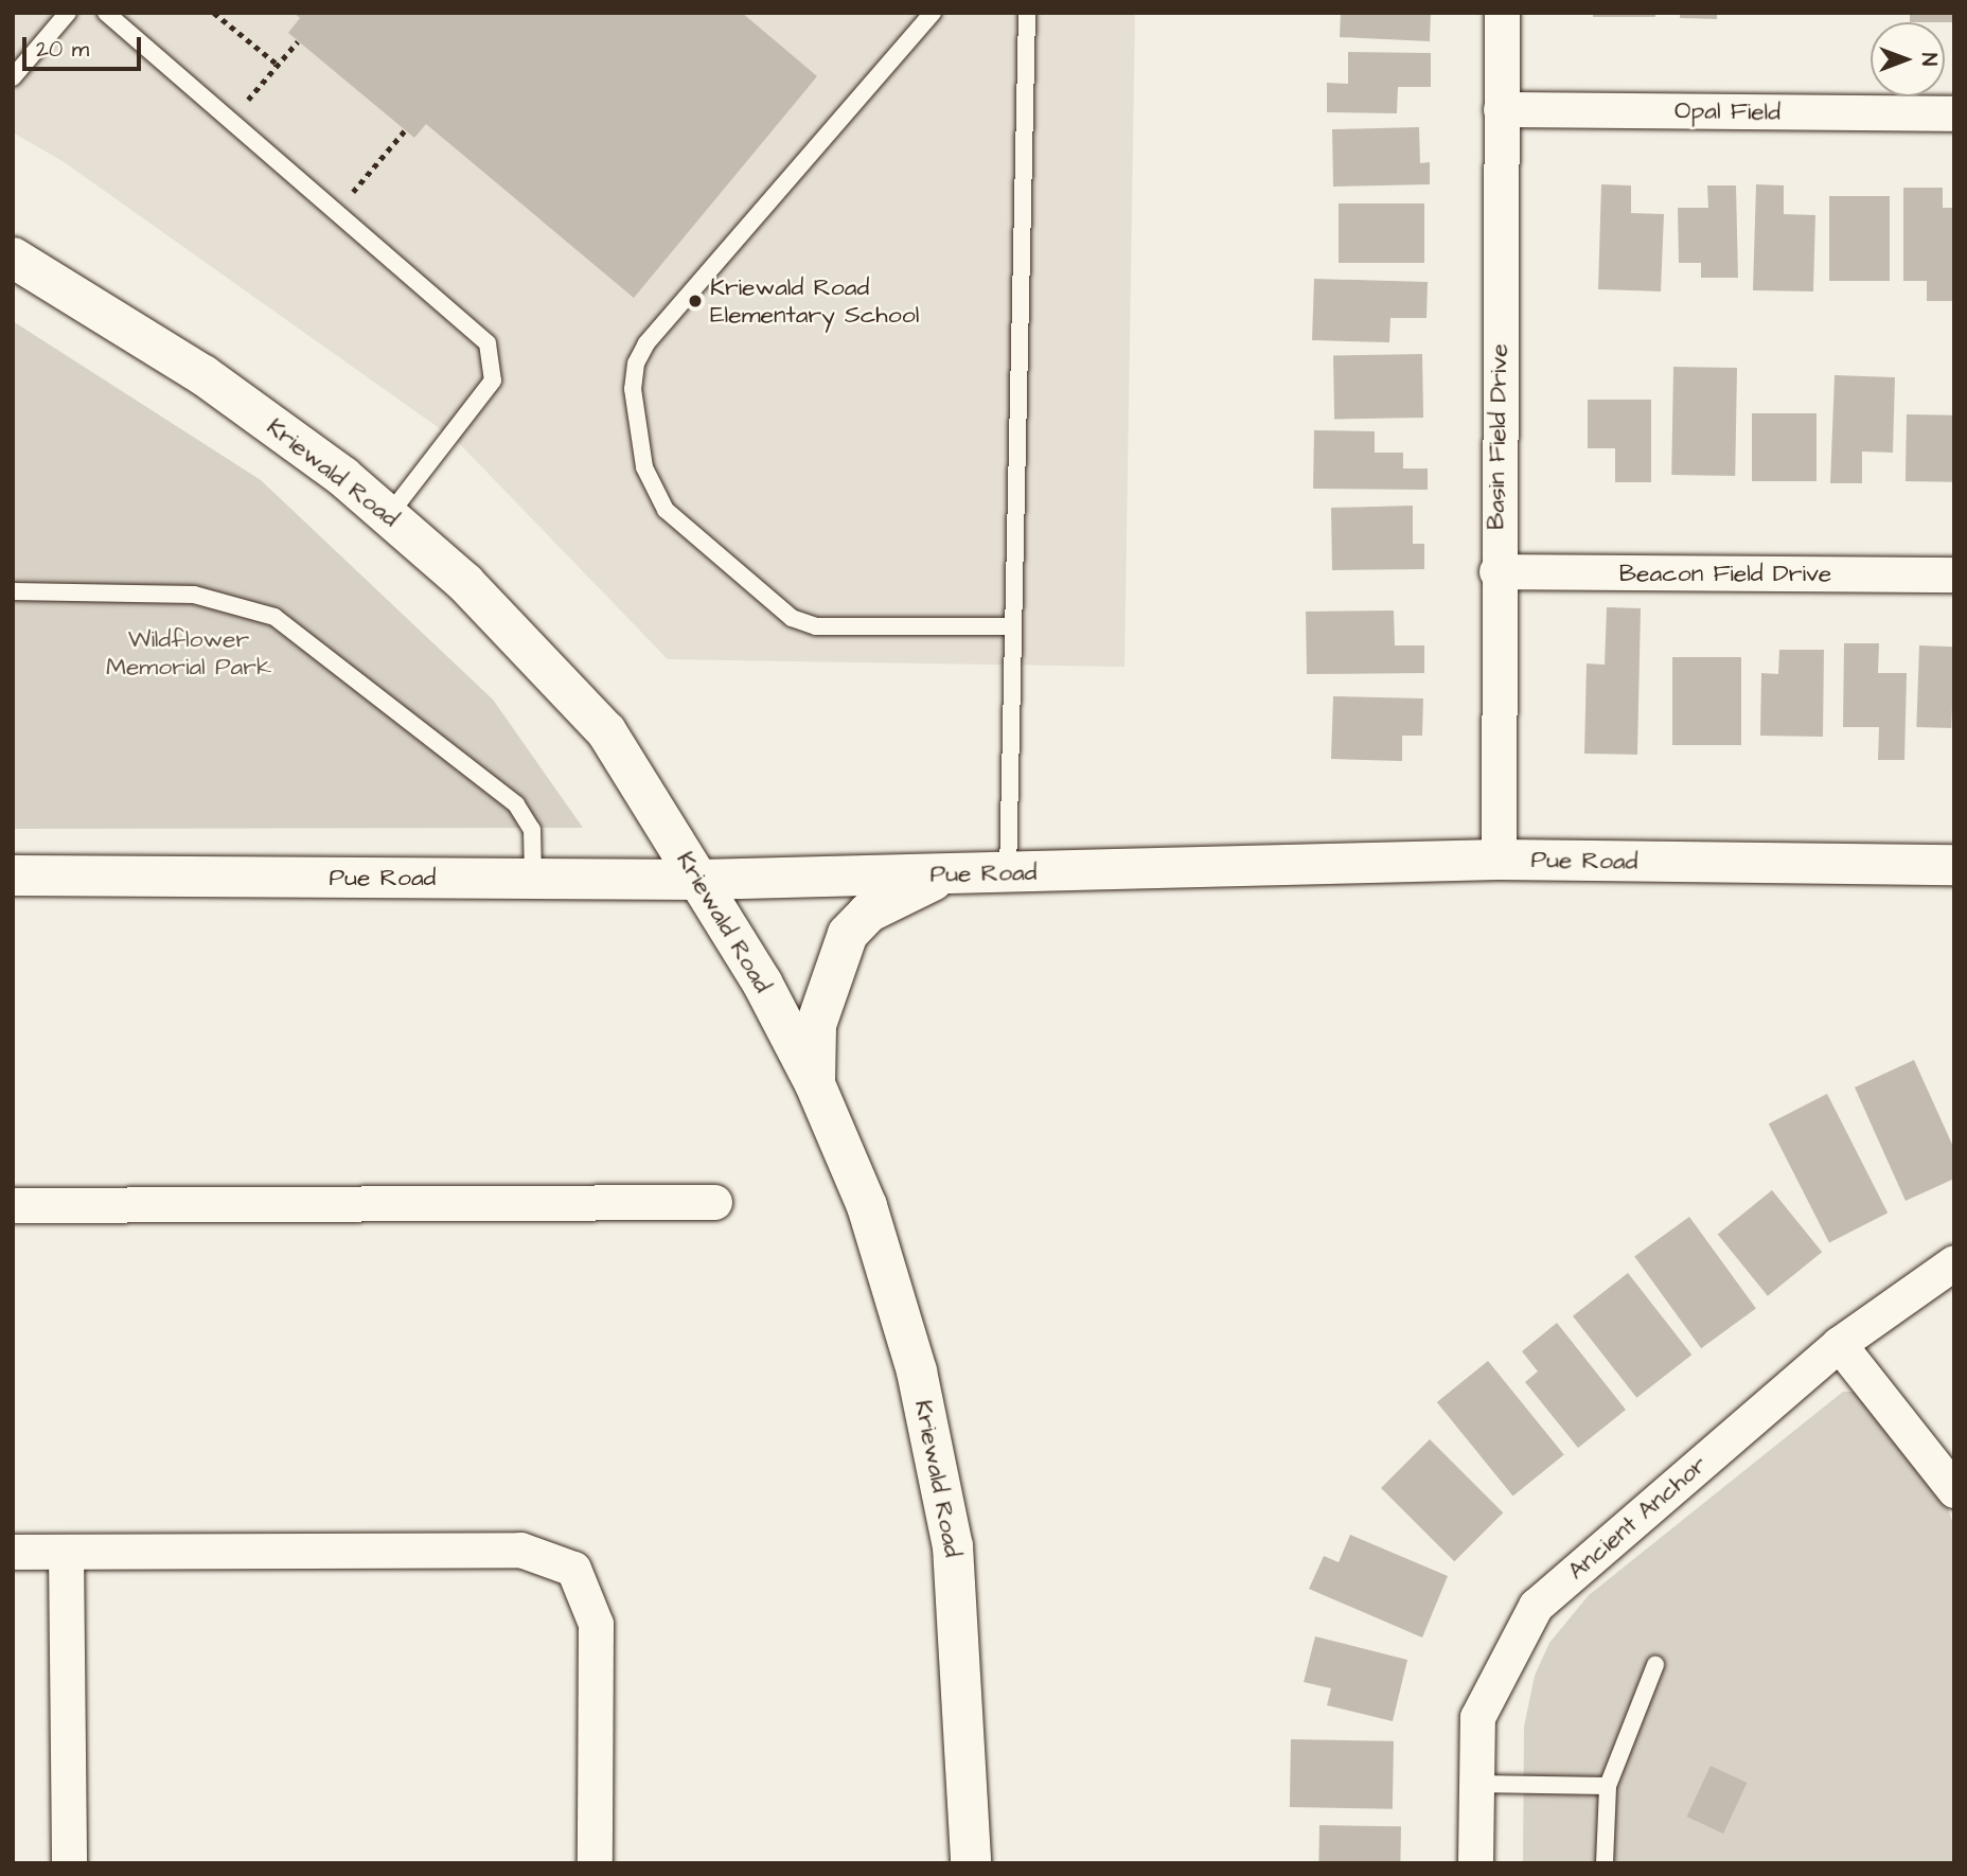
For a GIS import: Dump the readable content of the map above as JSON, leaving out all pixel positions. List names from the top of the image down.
{
  "streets": {
    "street": [
      "Opal Field",
      "Basin Field Drive",
      "Kriewald Road",
      "Beacon Field Drive",
      "Pue Road",
      "Ancient Anchor"
    ]
  },
  "crossings": [
    ["Opal Field", "Basin Field Drive"],
    ["Basin Field Drive", "Beacon Field Drive"],
    ["Basin Field Drive", "Pue Road"],
    ["Kriewald Road", "Pue Road"]
  ],
  "parks": ["Wildflower Memorial Park"],
  "places": ["Kriewald Road Elementary School"],
  "scale_bar": "20 m",
  "north": "right"
}
